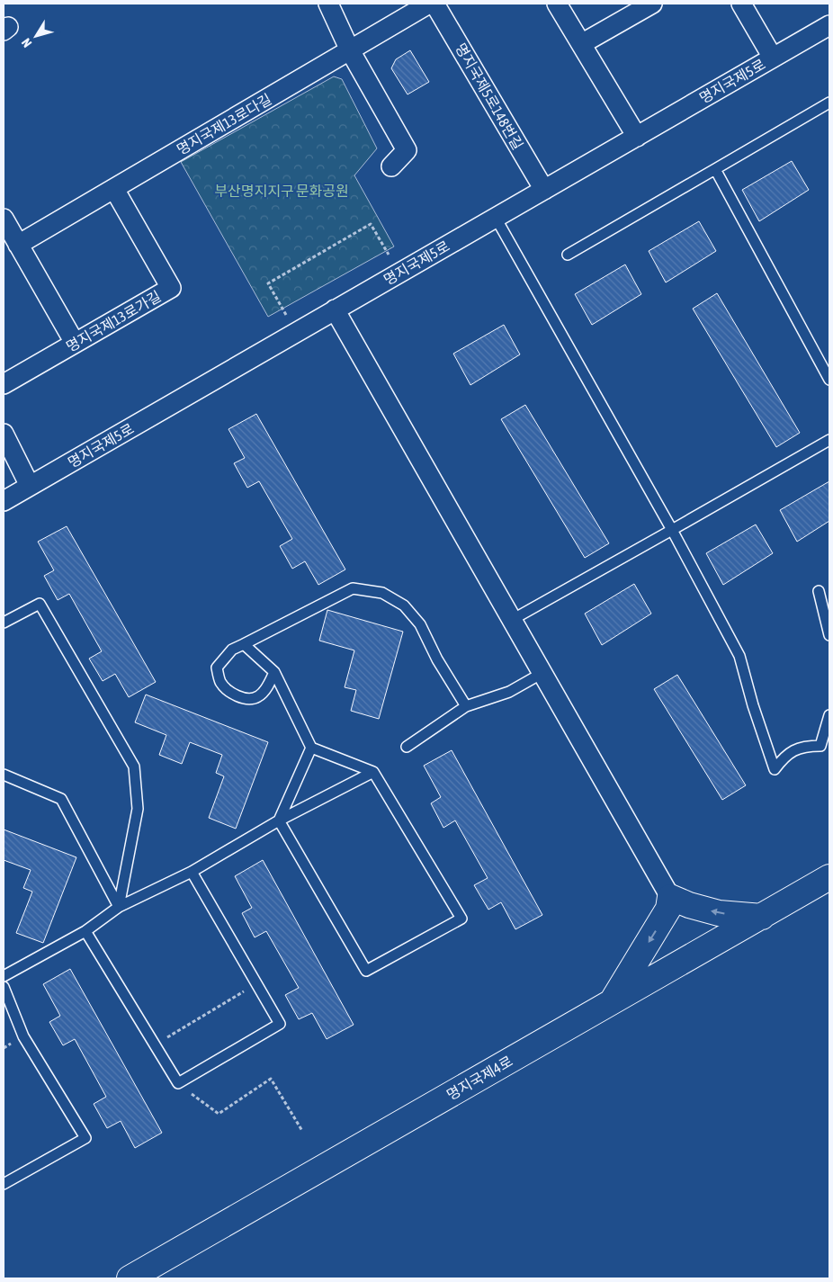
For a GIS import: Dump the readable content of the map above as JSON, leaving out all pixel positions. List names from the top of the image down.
{
  "streets": {
    "main road": ["명지국제4로"],
    "street": [
      "명지국제5로",
      "명지국제5로148번길",
      "명지국제13로다길",
      "명지국제13로가길"
    ]
  },
  "crossings": [
    ["명지국제5로", "명지국제5로148번길"],
    ["명지국제13로다길", "명지국제13로가길"]
  ],
  "parks": ["부산명지지구 문화공원"],
  "north": "bottom left"
}
